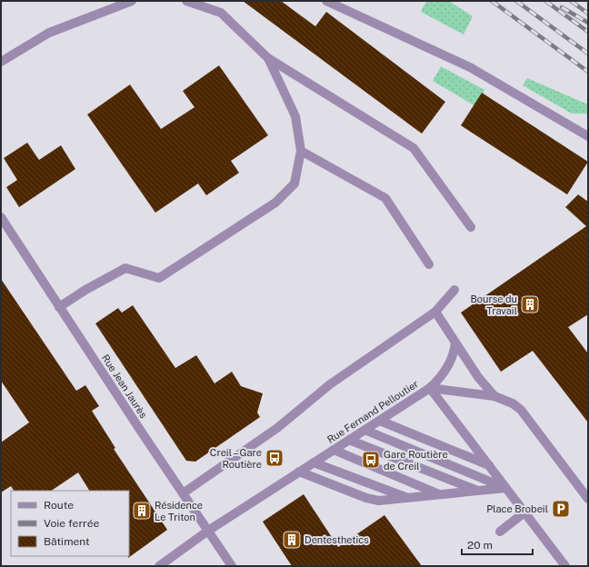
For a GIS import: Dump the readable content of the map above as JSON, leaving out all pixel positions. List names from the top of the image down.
{
  "streets": {
    "street": ["Rue Jean Jaurès", "Rue Fernand Pelloutier"]
  },
  "crossings": [
    ["Rue Jean Jaurès", "Rue Fernand Pelloutier"]
  ],
  "places": {
    "building": ["Bourse du Travail", "Résidence Le Triton", "Dentesthetics"],
    "bus stop": ["Creil – Gare Routière", "Gare Routière de Creil"],
    "parking": ["Place Brobeil"]
  },
  "legend": ["Route", "Voie ferrée", "Bâtiment"],
  "scale_bar": "20 m"
}
